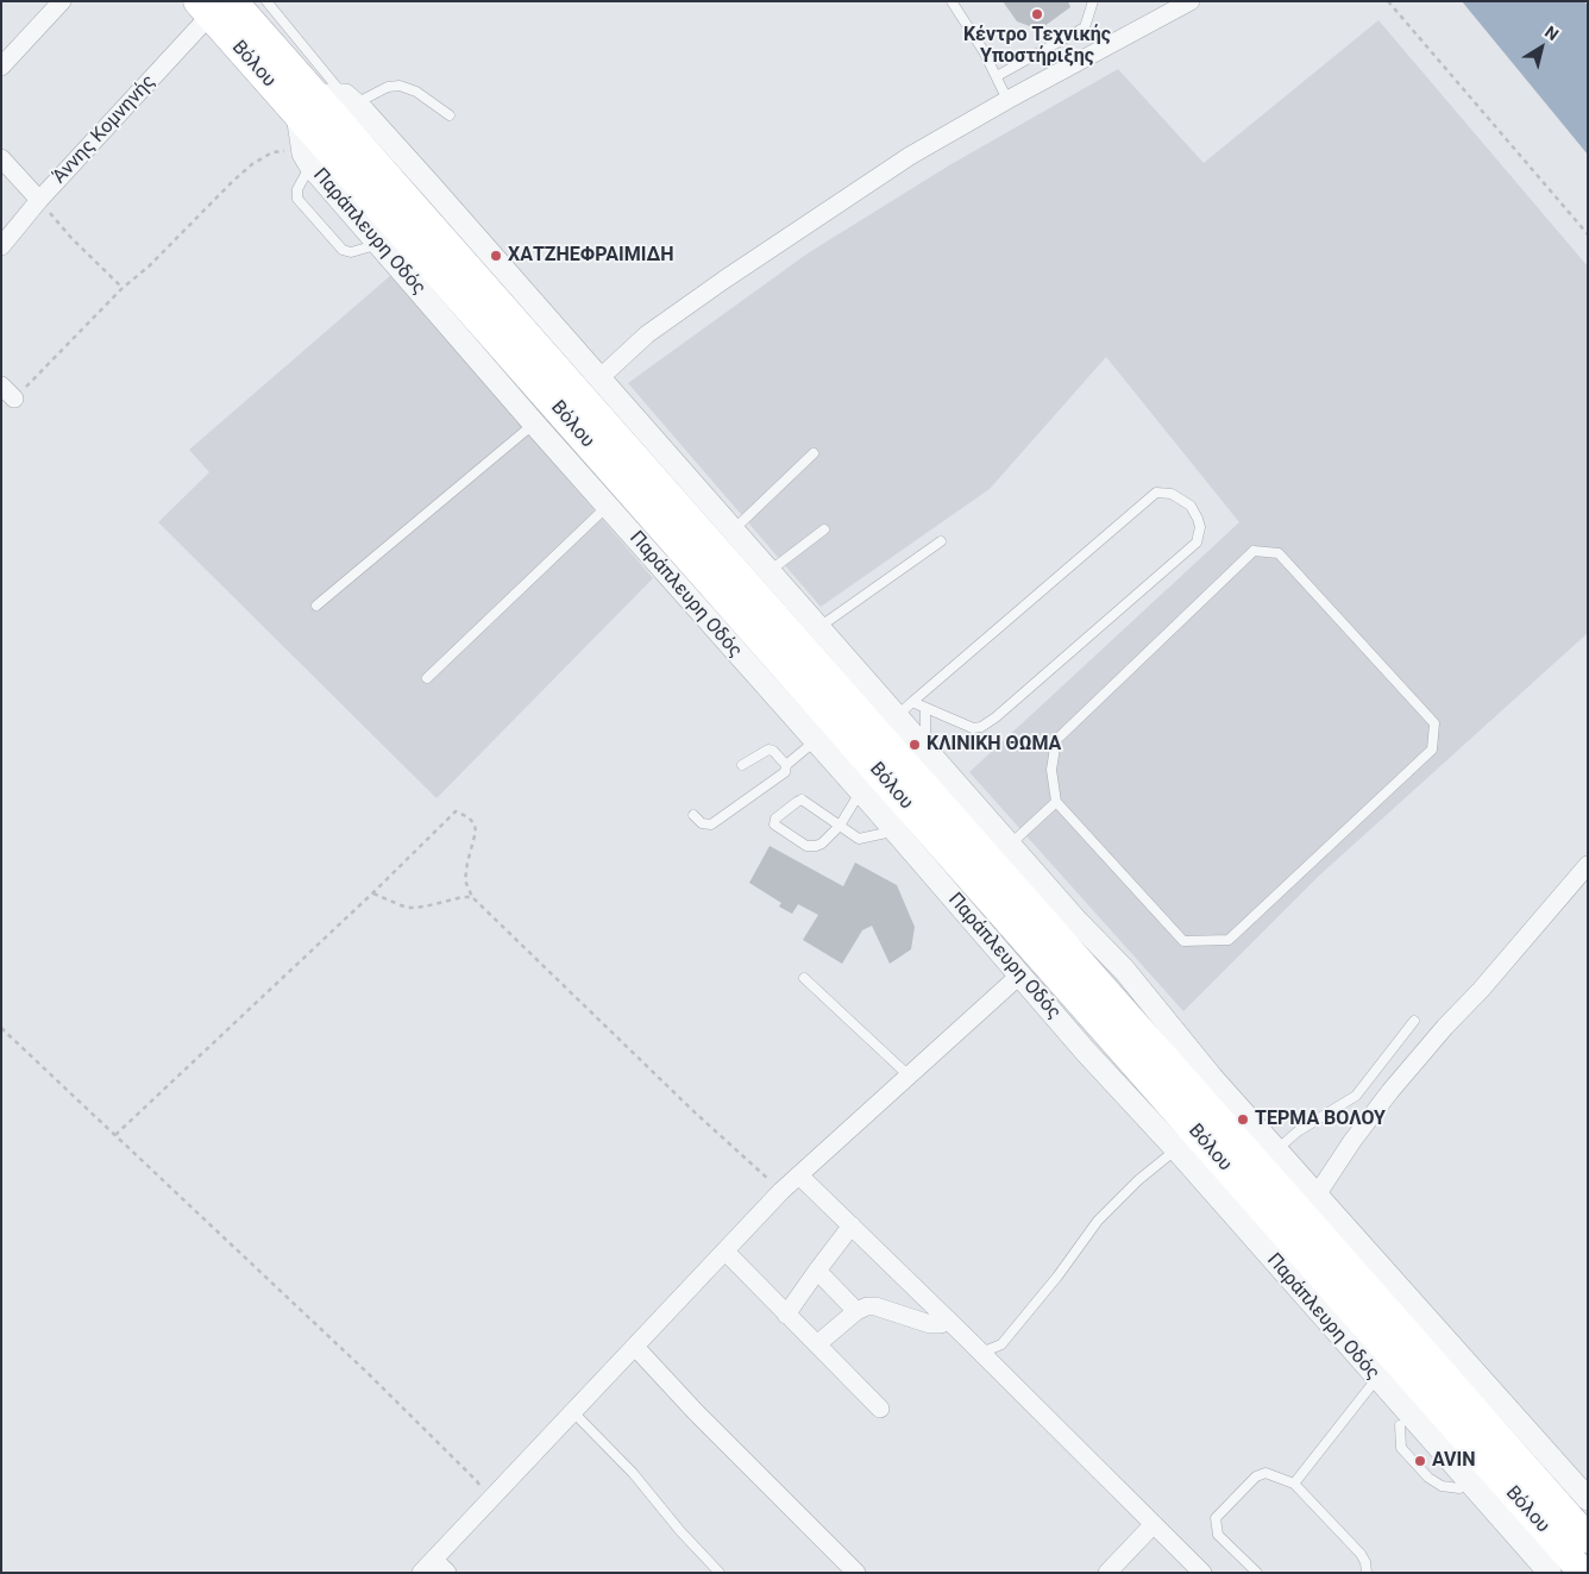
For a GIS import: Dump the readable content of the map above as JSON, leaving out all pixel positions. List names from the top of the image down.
{
  "streets": {
    "main road": ["Βόλου"],
    "street": ["Άννης Κομνηνής", "Παράπλευρη Οδός"]
  },
  "crossings": [
    ["Βόλου", "Άννης Κομνηνής"],
    ["Βόλου", "Παράπλευρη Οδός"]
  ],
  "places": [
    "Κέντρο Τεχνικής Υποστήριξης",
    "ΧΑΤΖΗΕΦΡΑΙΜΙΔΗ",
    "ΚΛΙΝΙΚΗ ΘΩΜΑ",
    "ΤΕΡΜΑ ΒΟΛΟΥ",
    "AVIN"
  ],
  "north": "top right"
}
